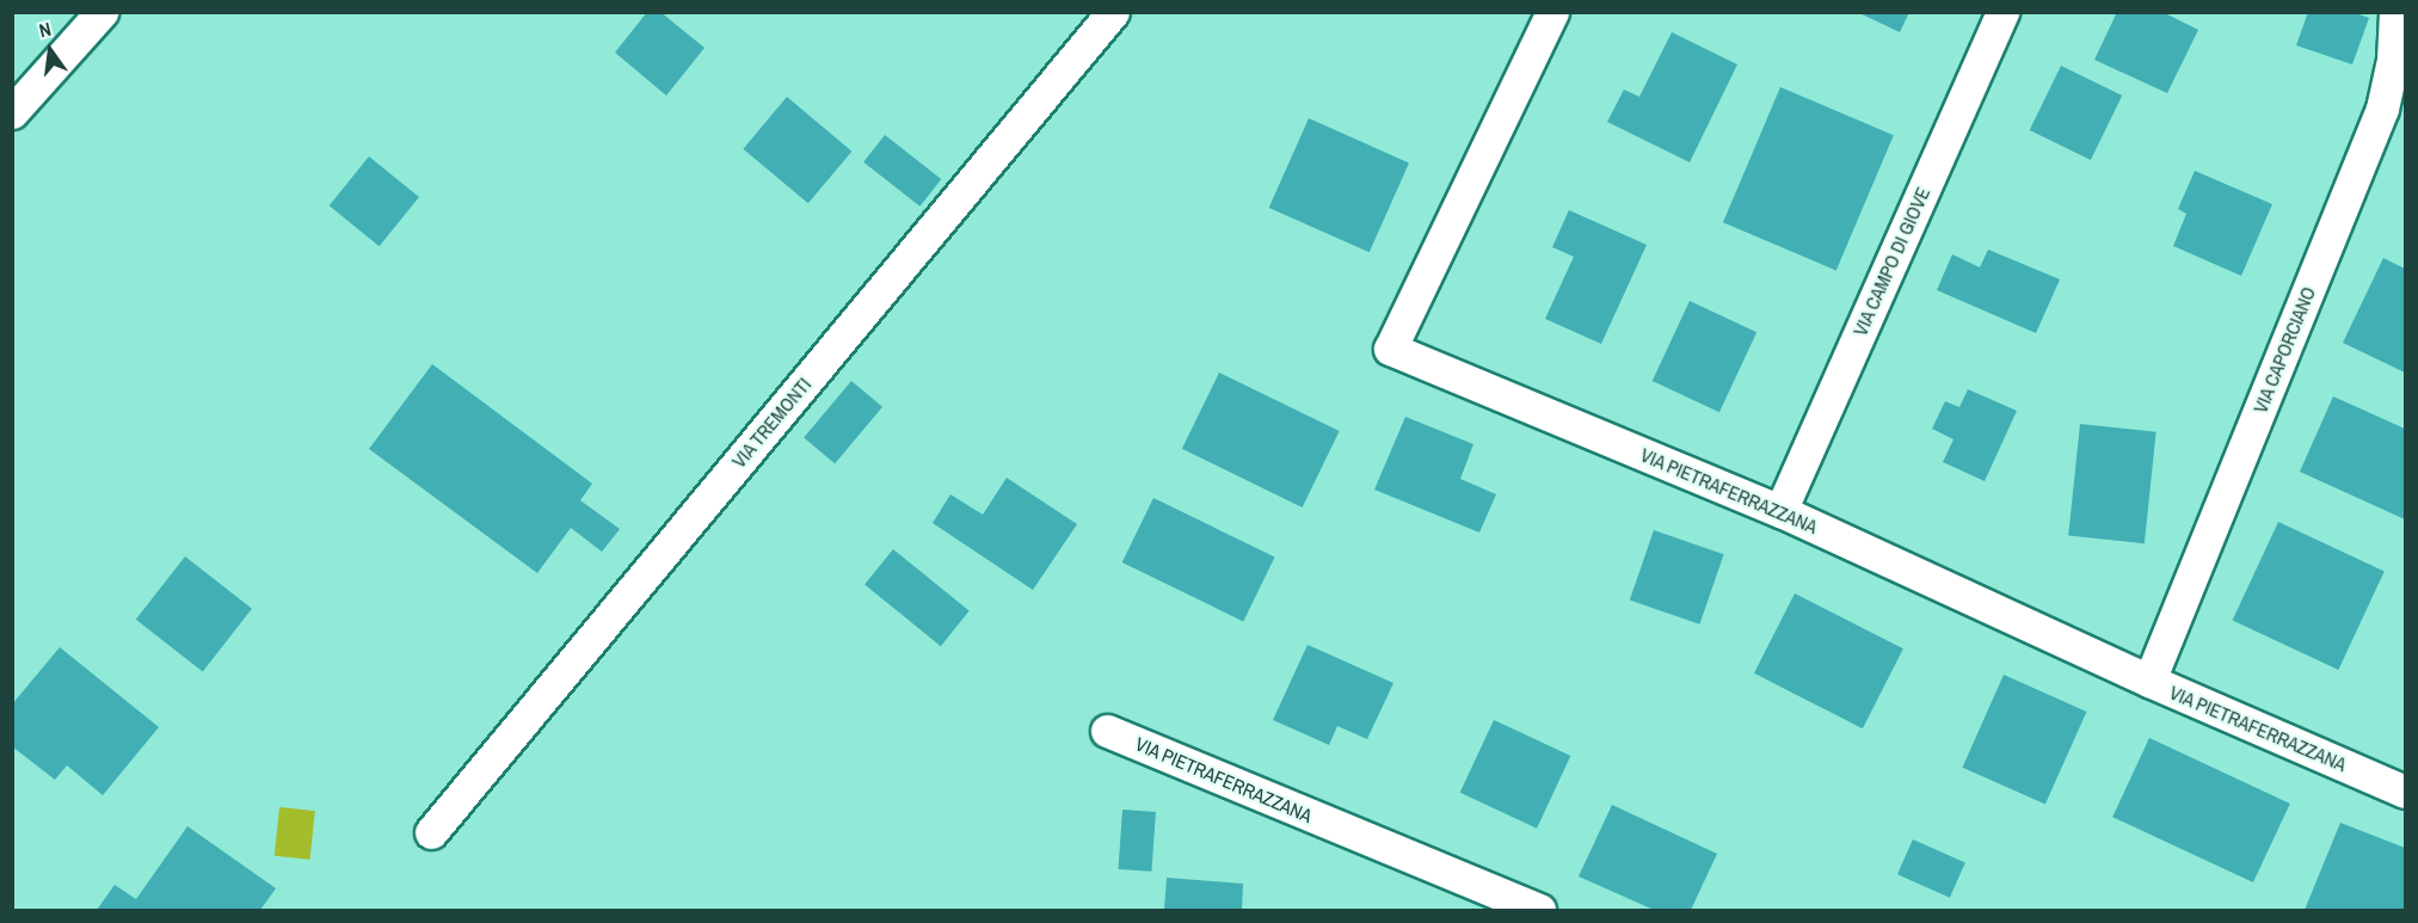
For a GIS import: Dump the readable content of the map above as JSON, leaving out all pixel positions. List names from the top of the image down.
{
  "streets": {
    "street": [
      "VIA CAMPO DI GIOVE",
      "VIA CAPORCIANO",
      "VIA TREMONTI",
      "VIA PIETRAFERRAZZANA"
    ]
  },
  "crossings": [
    ["VIA CAMPO DI GIOVE", "VIA PIETRAFERRAZZANA"],
    ["VIA CAPORCIANO", "VIA PIETRAFERRAZZANA"]
  ],
  "north": "top"
}
